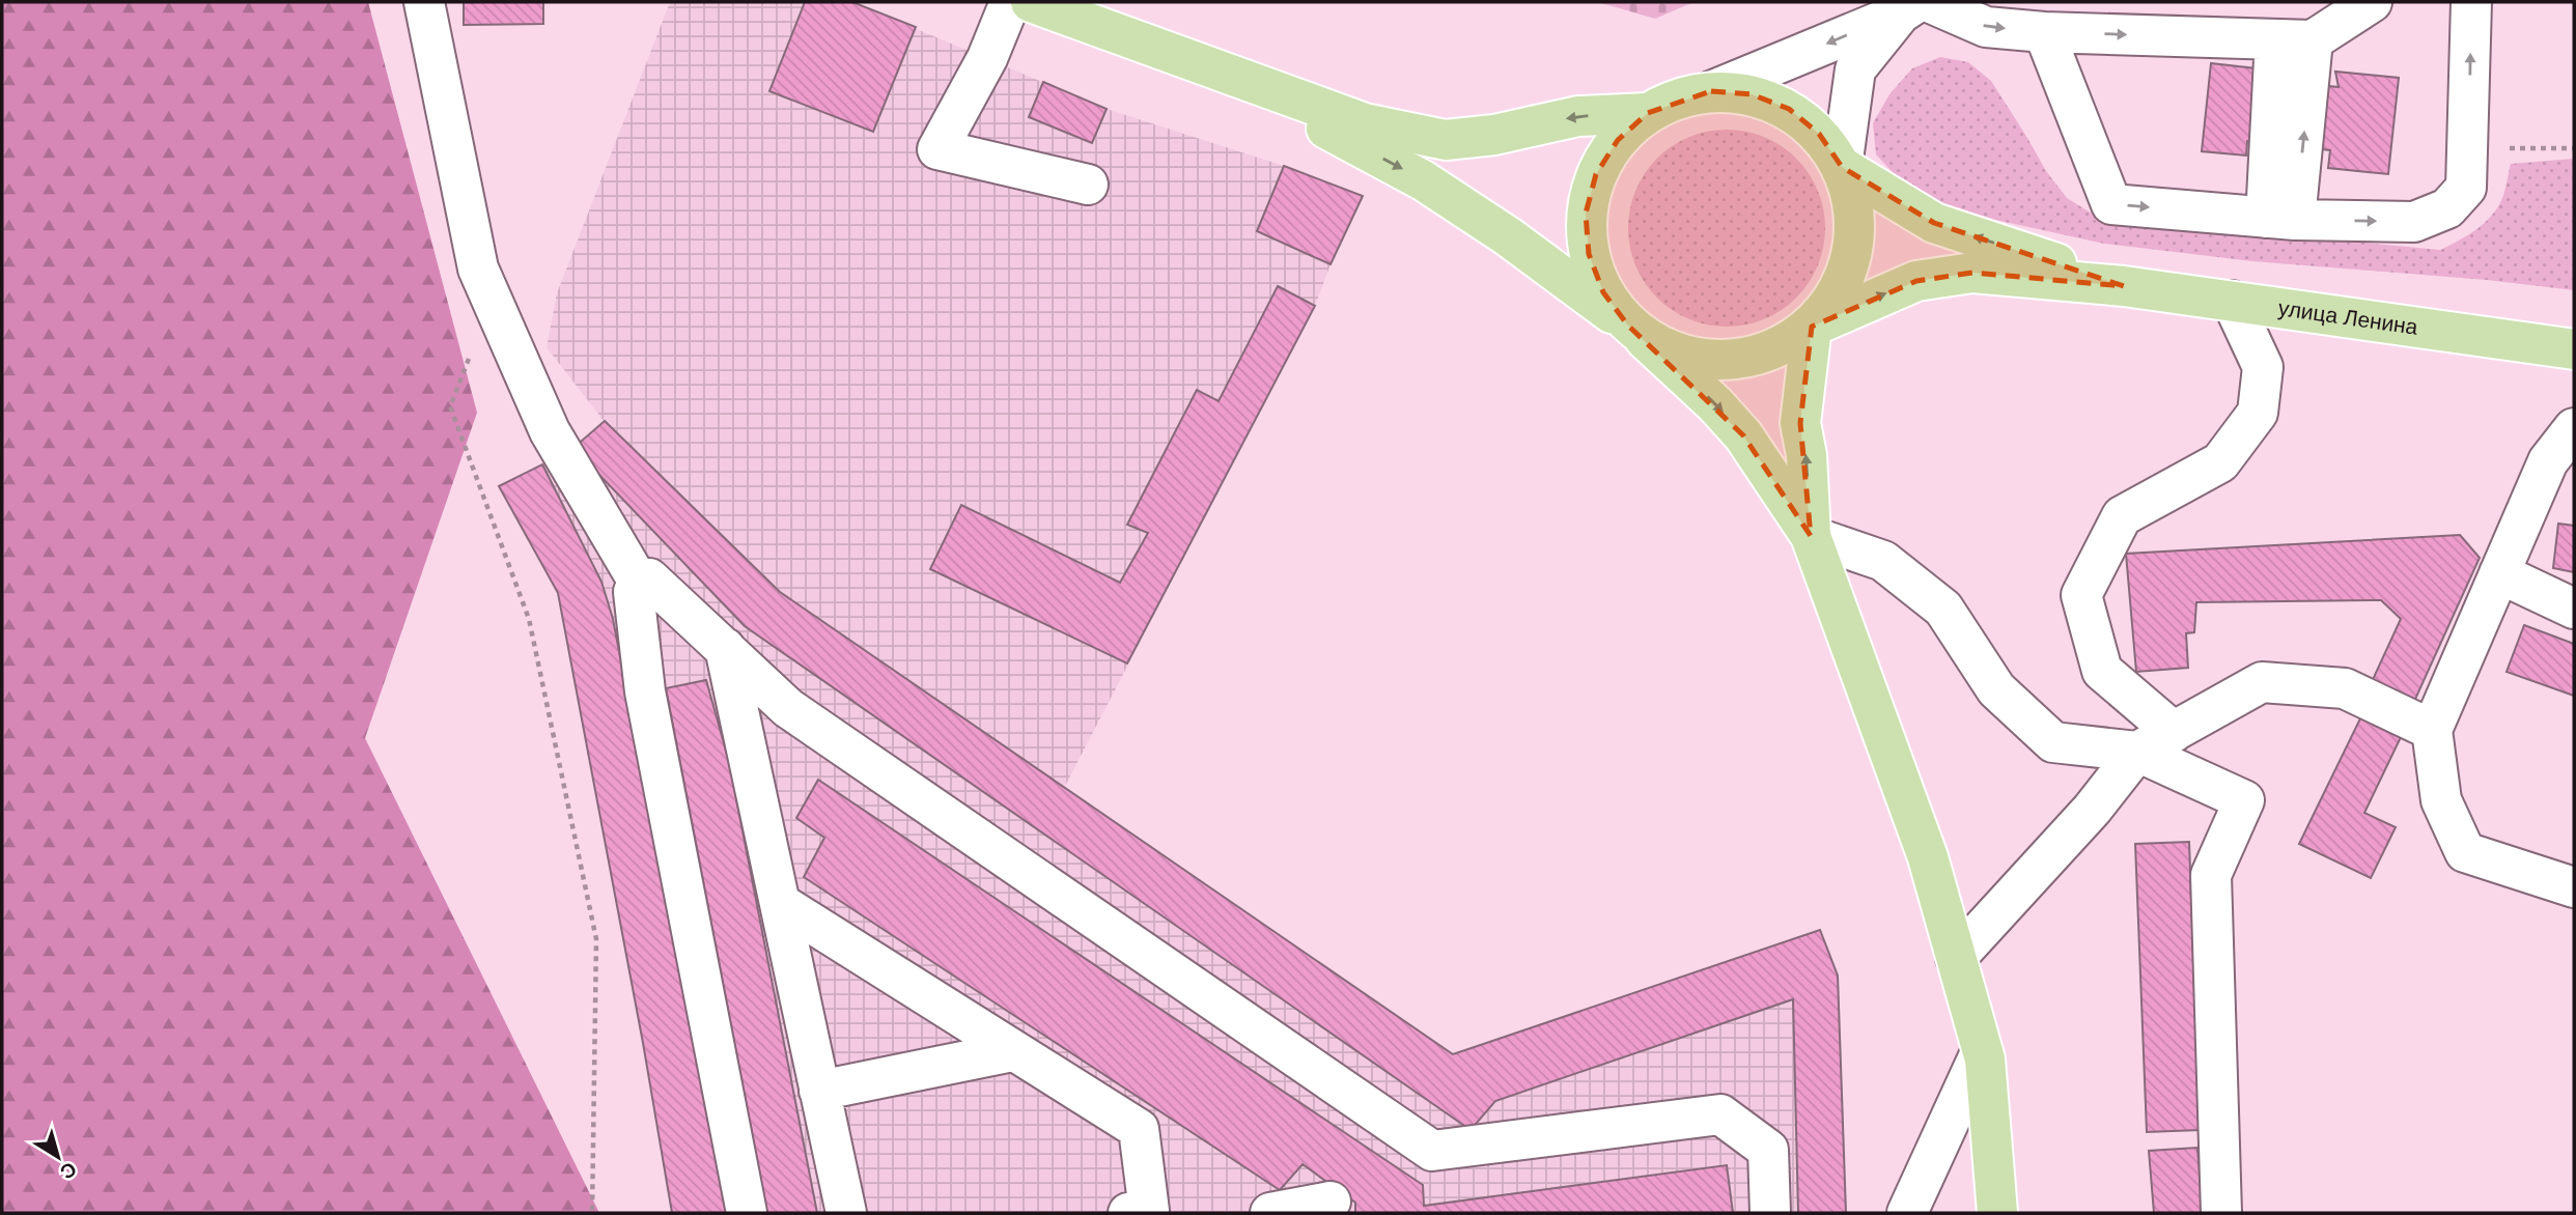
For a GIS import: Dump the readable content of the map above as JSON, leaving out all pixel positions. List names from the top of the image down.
{
  "streets": {
    "main road": ["улица Ленина"]
  },
  "north": "bottom right"
}
